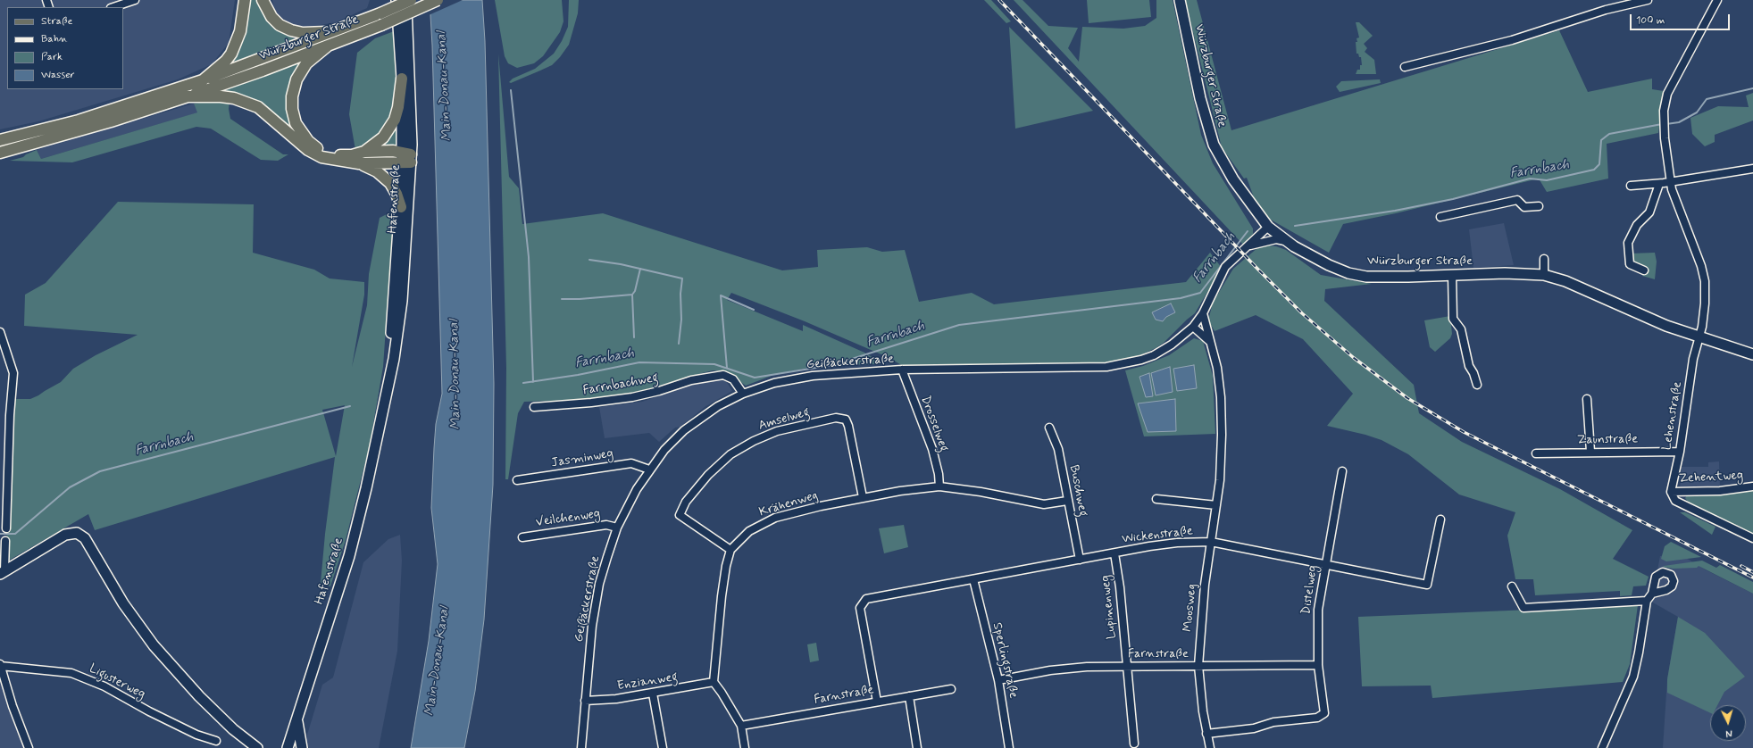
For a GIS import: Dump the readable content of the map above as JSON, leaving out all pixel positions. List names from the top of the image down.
{
  "streets": {
    "main road": ["Würzburger Straße"],
    "street": [
      "Hafenstraße",
      "Geißäckerstraße",
      "Farrnbachweg",
      "Lehenstraße",
      "Amselweg",
      "Drosselweg",
      "Zaunstraße",
      "Jasminweg",
      "Zehentweg",
      "Buschweg",
      "Krähenweg",
      "Veilchenweg",
      "Wickenstraße",
      "Distelweg",
      "Lupinenweg",
      "Moosweg",
      "Farnstraße",
      "Sperlingstraße",
      "Ligusterweg",
      "Enzianweg"
    ]
  },
  "crossings": [
    ["Würzburger Straße", "Geißäckerstraße"],
    ["Würzburger Straße", "Lehenstraße"],
    ["Geißäckerstraße", "Farrnbachweg"],
    ["Geißäckerstraße", "Drosselweg"],
    ["Geißäckerstraße", "Jasminweg"],
    ["Geißäckerstraße", "Veilchenweg"],
    ["Geißäckerstraße", "Moosweg"],
    ["Geißäckerstraße", "Enzianweg"],
    ["Lehenstraße", "Zaunstraße"],
    ["Lehenstraße", "Zehentweg"],
    ["Amselweg", "Krähenweg"],
    ["Drosselweg", "Krähenweg"],
    ["Buschweg", "Krähenweg"],
    ["Buschweg", "Wickenstraße"],
    ["Wickenstraße", "Distelweg"],
    ["Wickenstraße", "Lupinenweg"],
    ["Wickenstraße", "Moosweg"],
    ["Wickenstraße", "Farnstraße"],
    ["Wickenstraße", "Sperlingstraße"],
    ["Distelweg", "Moosweg"],
    ["Distelweg", "Farnstraße"],
    ["Lupinenweg", "Farnstraße"],
    ["Moosweg", "Farnstraße"],
    ["Farnstraße", "Sperlingstraße"]
  ],
  "water": ["Main-Donau-Kanal", "Farrnbach"],
  "legend": [
    "Straße",
    "Bahn",
    "Park",
    "Wasser"
  ],
  "scale_bar": "100 m",
  "north": "bottom"
}
